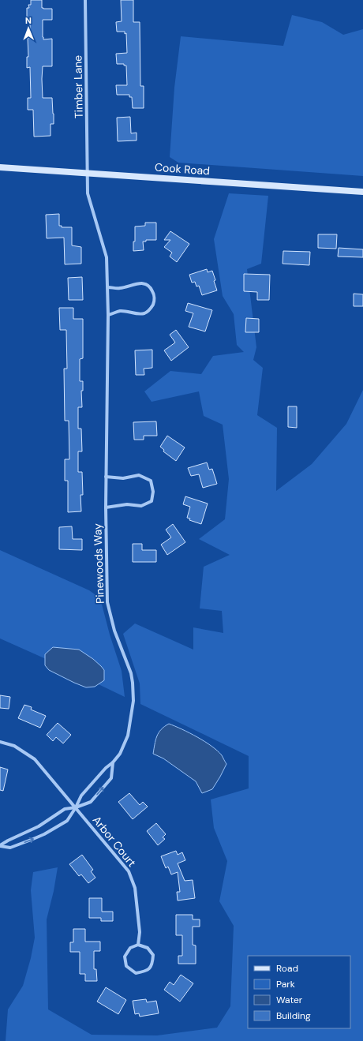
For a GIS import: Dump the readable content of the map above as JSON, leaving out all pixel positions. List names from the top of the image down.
{
  "streets": {
    "street": [
      "Timber Lane",
      "Cook Road",
      "Pinewoods Way",
      "Arbor Court"
    ]
  },
  "crossings": [
    ["Timber Lane", "Cook Road"],
    ["Timber Lane", "Pinewoods Way"],
    ["Cook Road", "Pinewoods Way"],
    ["Pinewoods Way", "Arbor Court"]
  ],
  "legend": [
    "Road",
    "Park",
    "Water",
    "Building"
  ],
  "north": "top"
}
